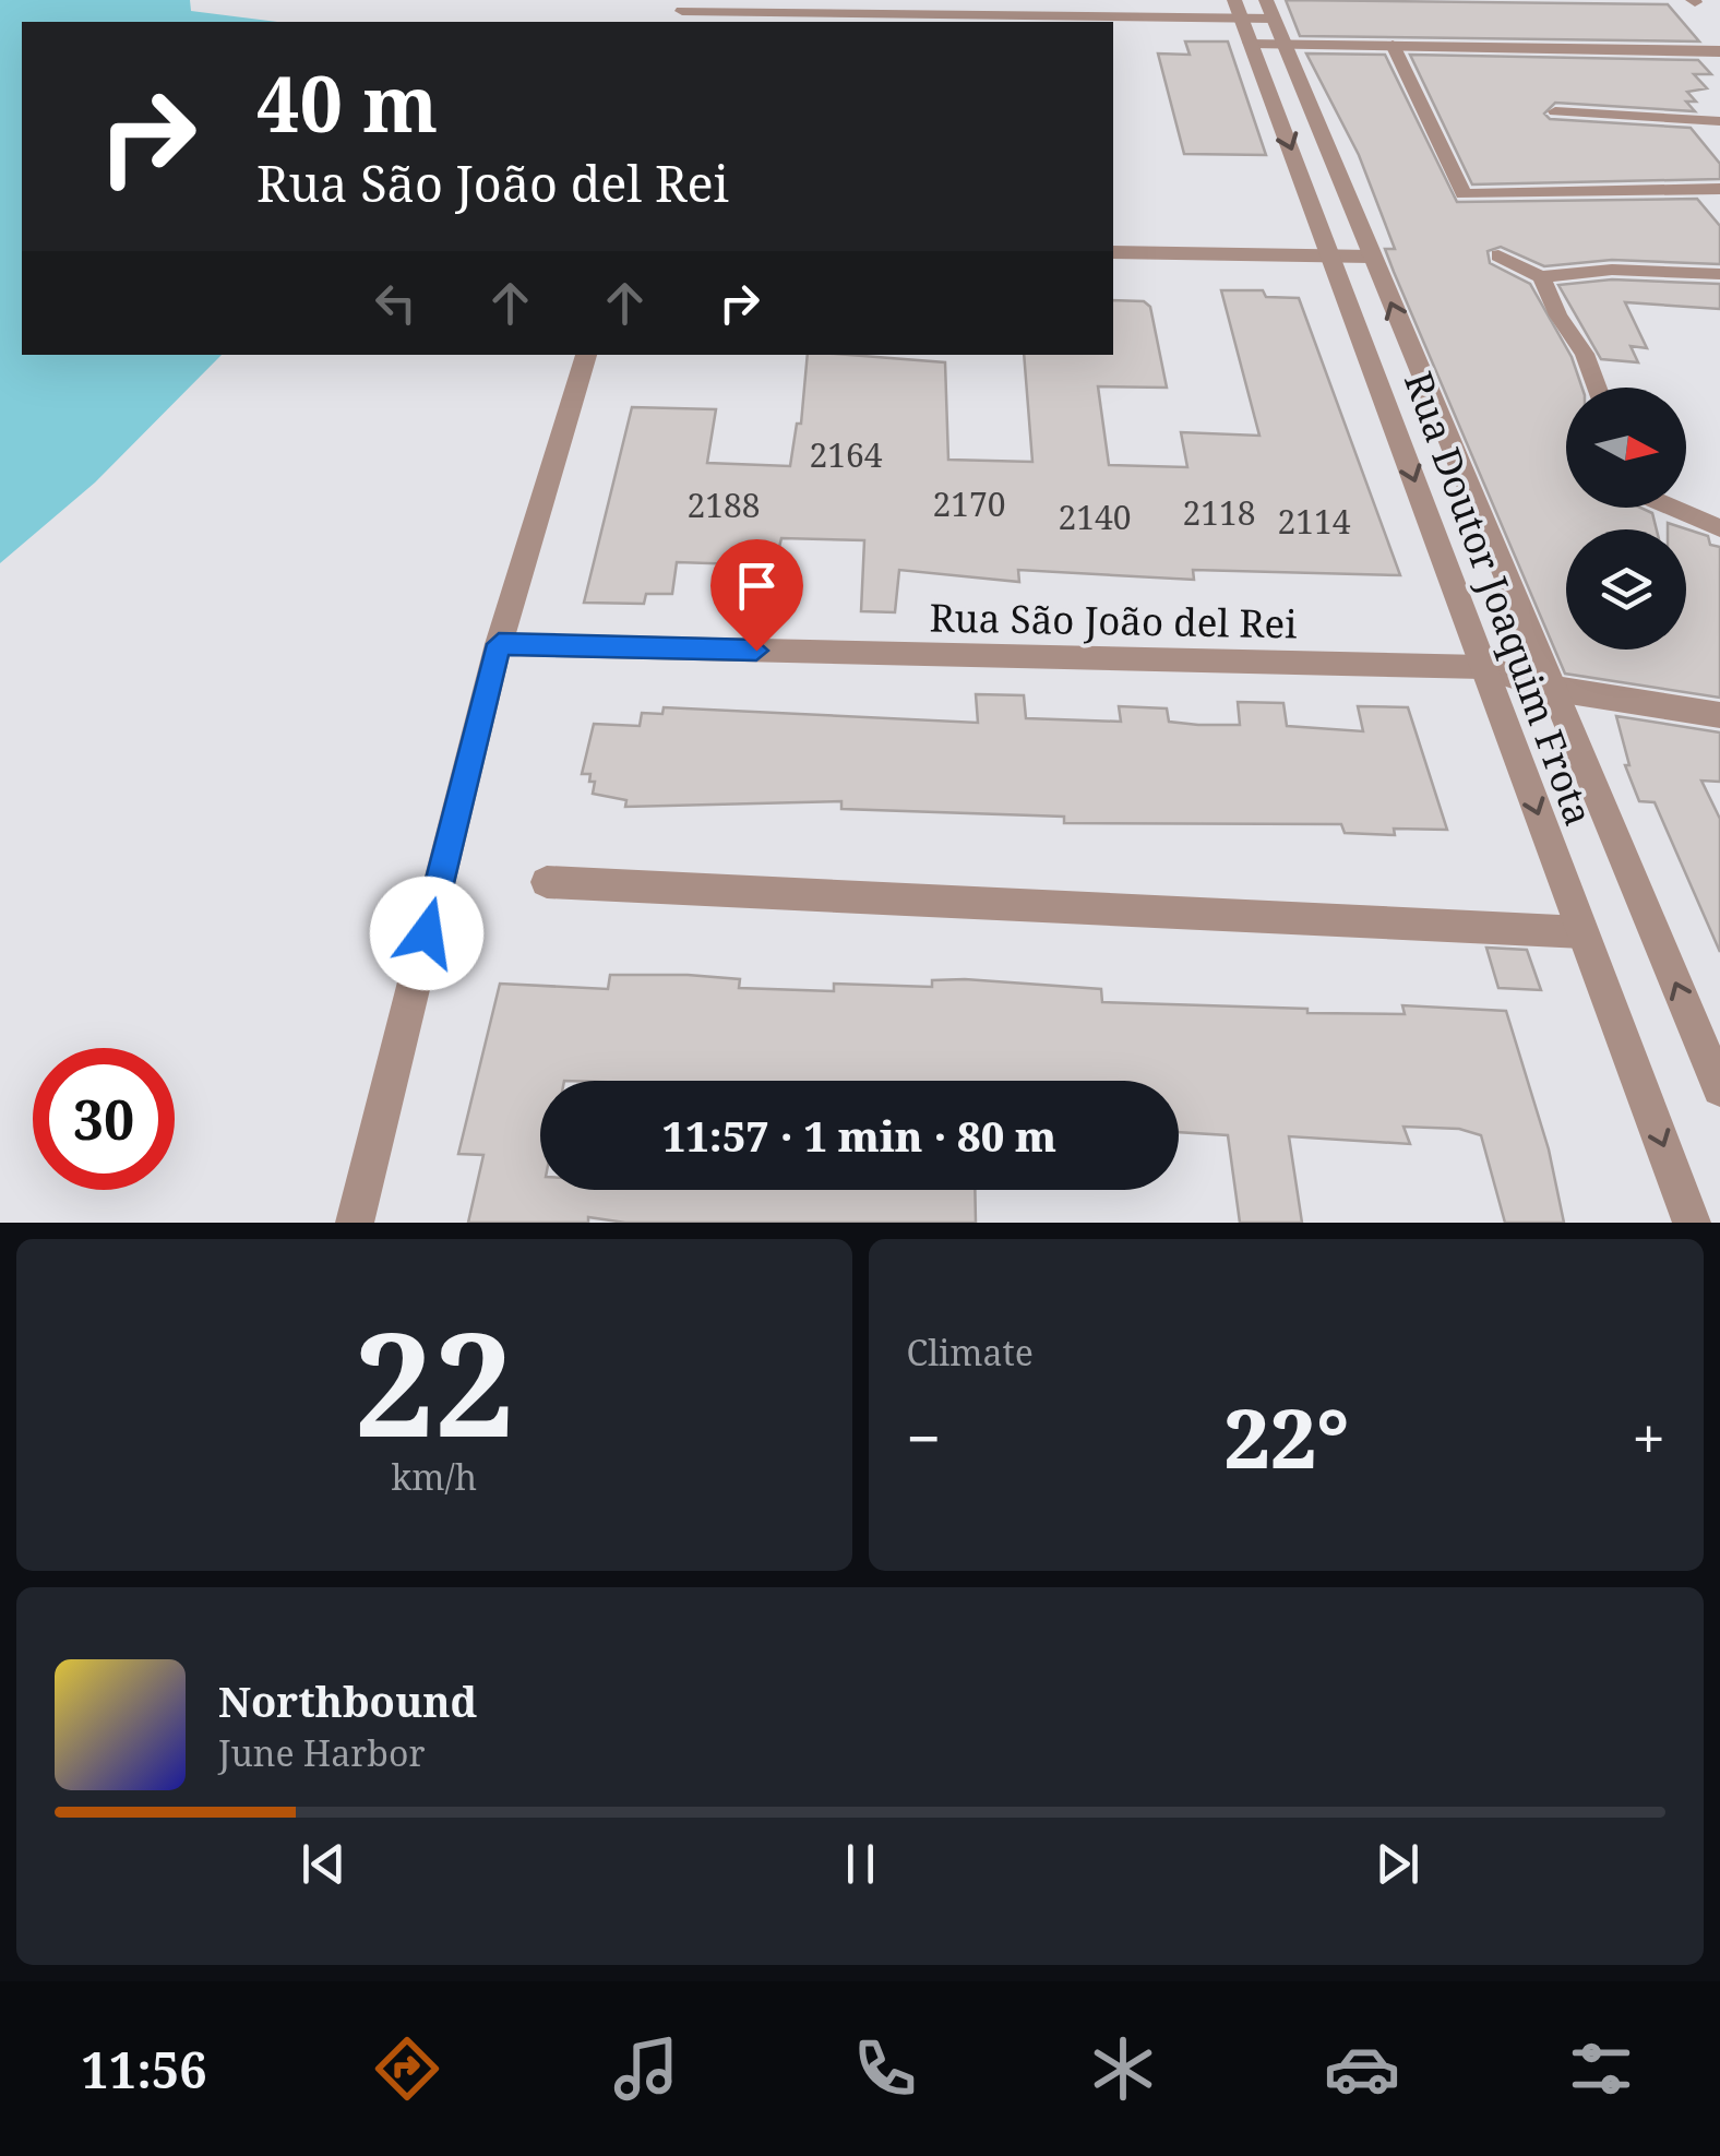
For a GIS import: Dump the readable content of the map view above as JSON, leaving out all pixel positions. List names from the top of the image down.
{
  "streets": {
    "street": ["Rua Doutor Joaquim Frota", "Rua São João del Rei"]
  },
  "crossings": [
    ["Rua Doutor Joaquim Frota", "Rua São João del Rei"]
  ],
  "house_numbers": [
    "2164",
    "2170",
    "2188",
    "2118",
    "2140",
    "2114"
  ],
  "north": "right",
  "page": {
    "turn": ["40 m", "Rua São João del Rei"],
    "limit": "30",
    "trip": "11:57 · 1 min · 80 m",
    "tile": [
      ["22", "km/h"],
      "Climate"
    ],
    "heat": ["−", "22°", "+"],
    "song": ["Northbound", "June Harbor"],
    "tabs": "11:56"
  }
}
